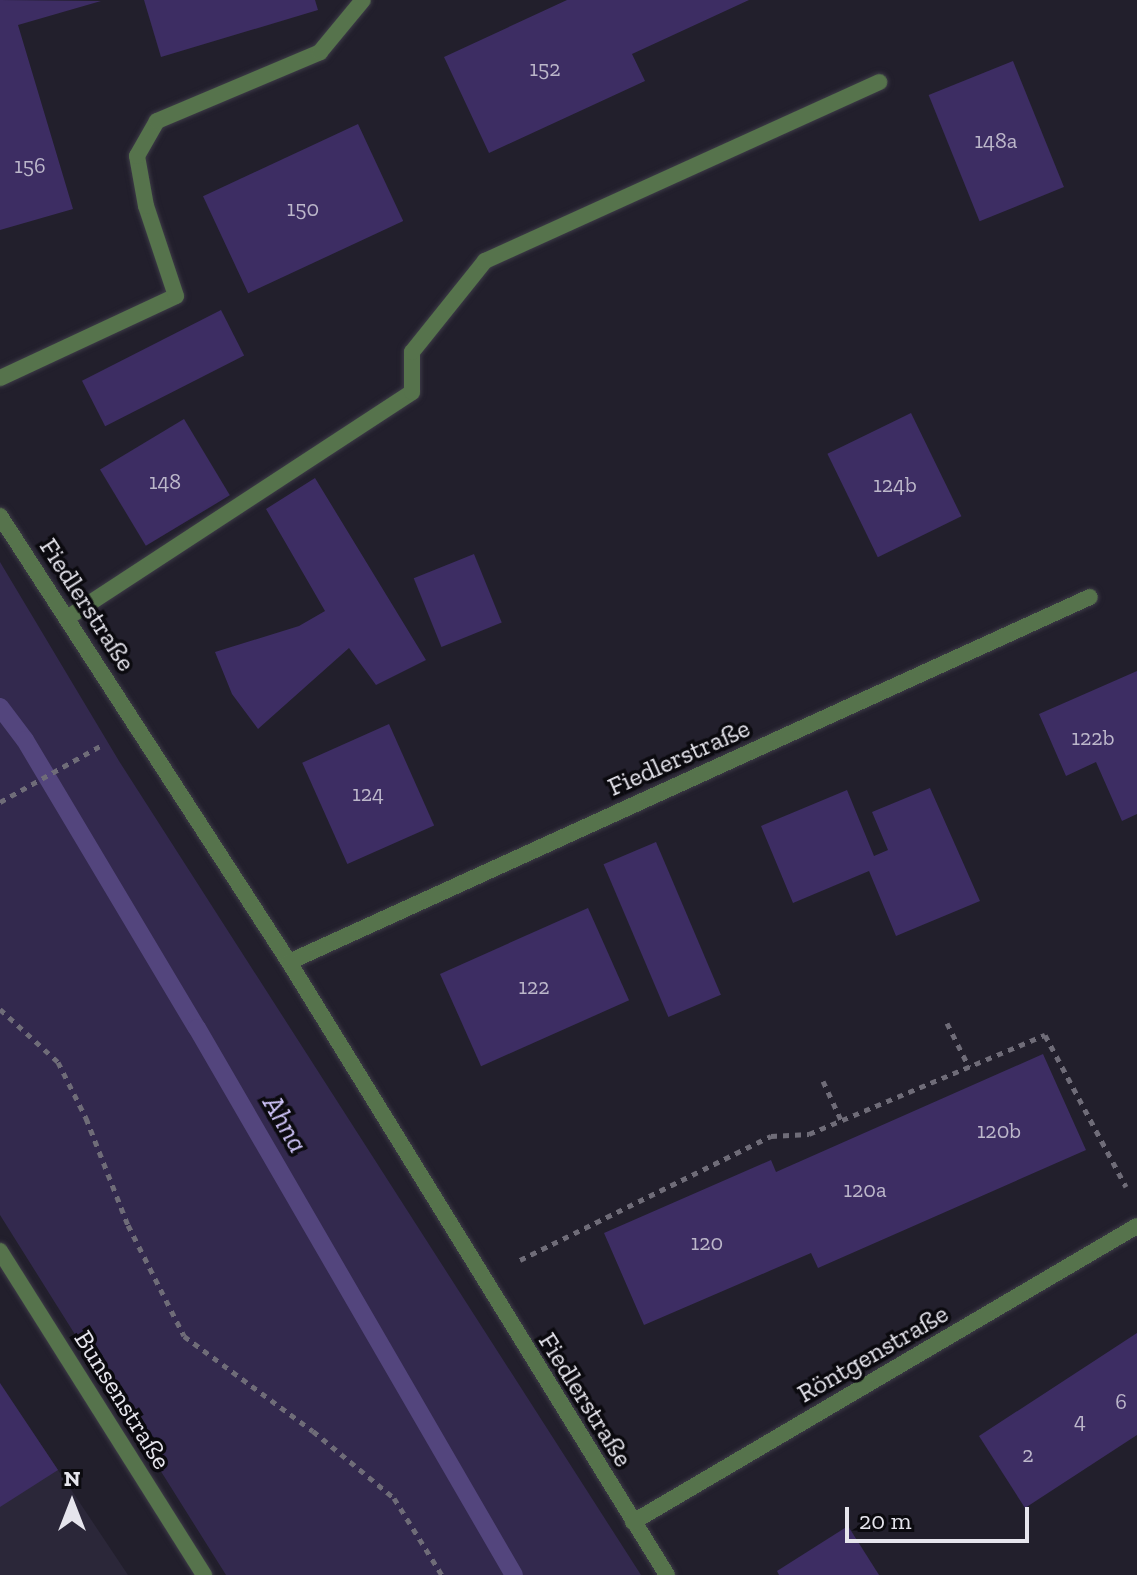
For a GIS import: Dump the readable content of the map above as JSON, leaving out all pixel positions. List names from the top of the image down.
{
  "streets": {
    "street": ["Fiedlerstraße", "Röntgenstraße", "Bunsenstraße"]
  },
  "crossings": [
    ["Fiedlerstraße", "Röntgenstraße"]
  ],
  "water": ["Ahna"],
  "house_numbers": [
    "152",
    "148a",
    "156",
    "150",
    "148",
    "124b",
    "122b",
    "124",
    "122",
    "120b",
    "120a",
    "120",
    "6",
    "4",
    "2"
  ],
  "scale_bar": "20 m",
  "north": "top"
}
